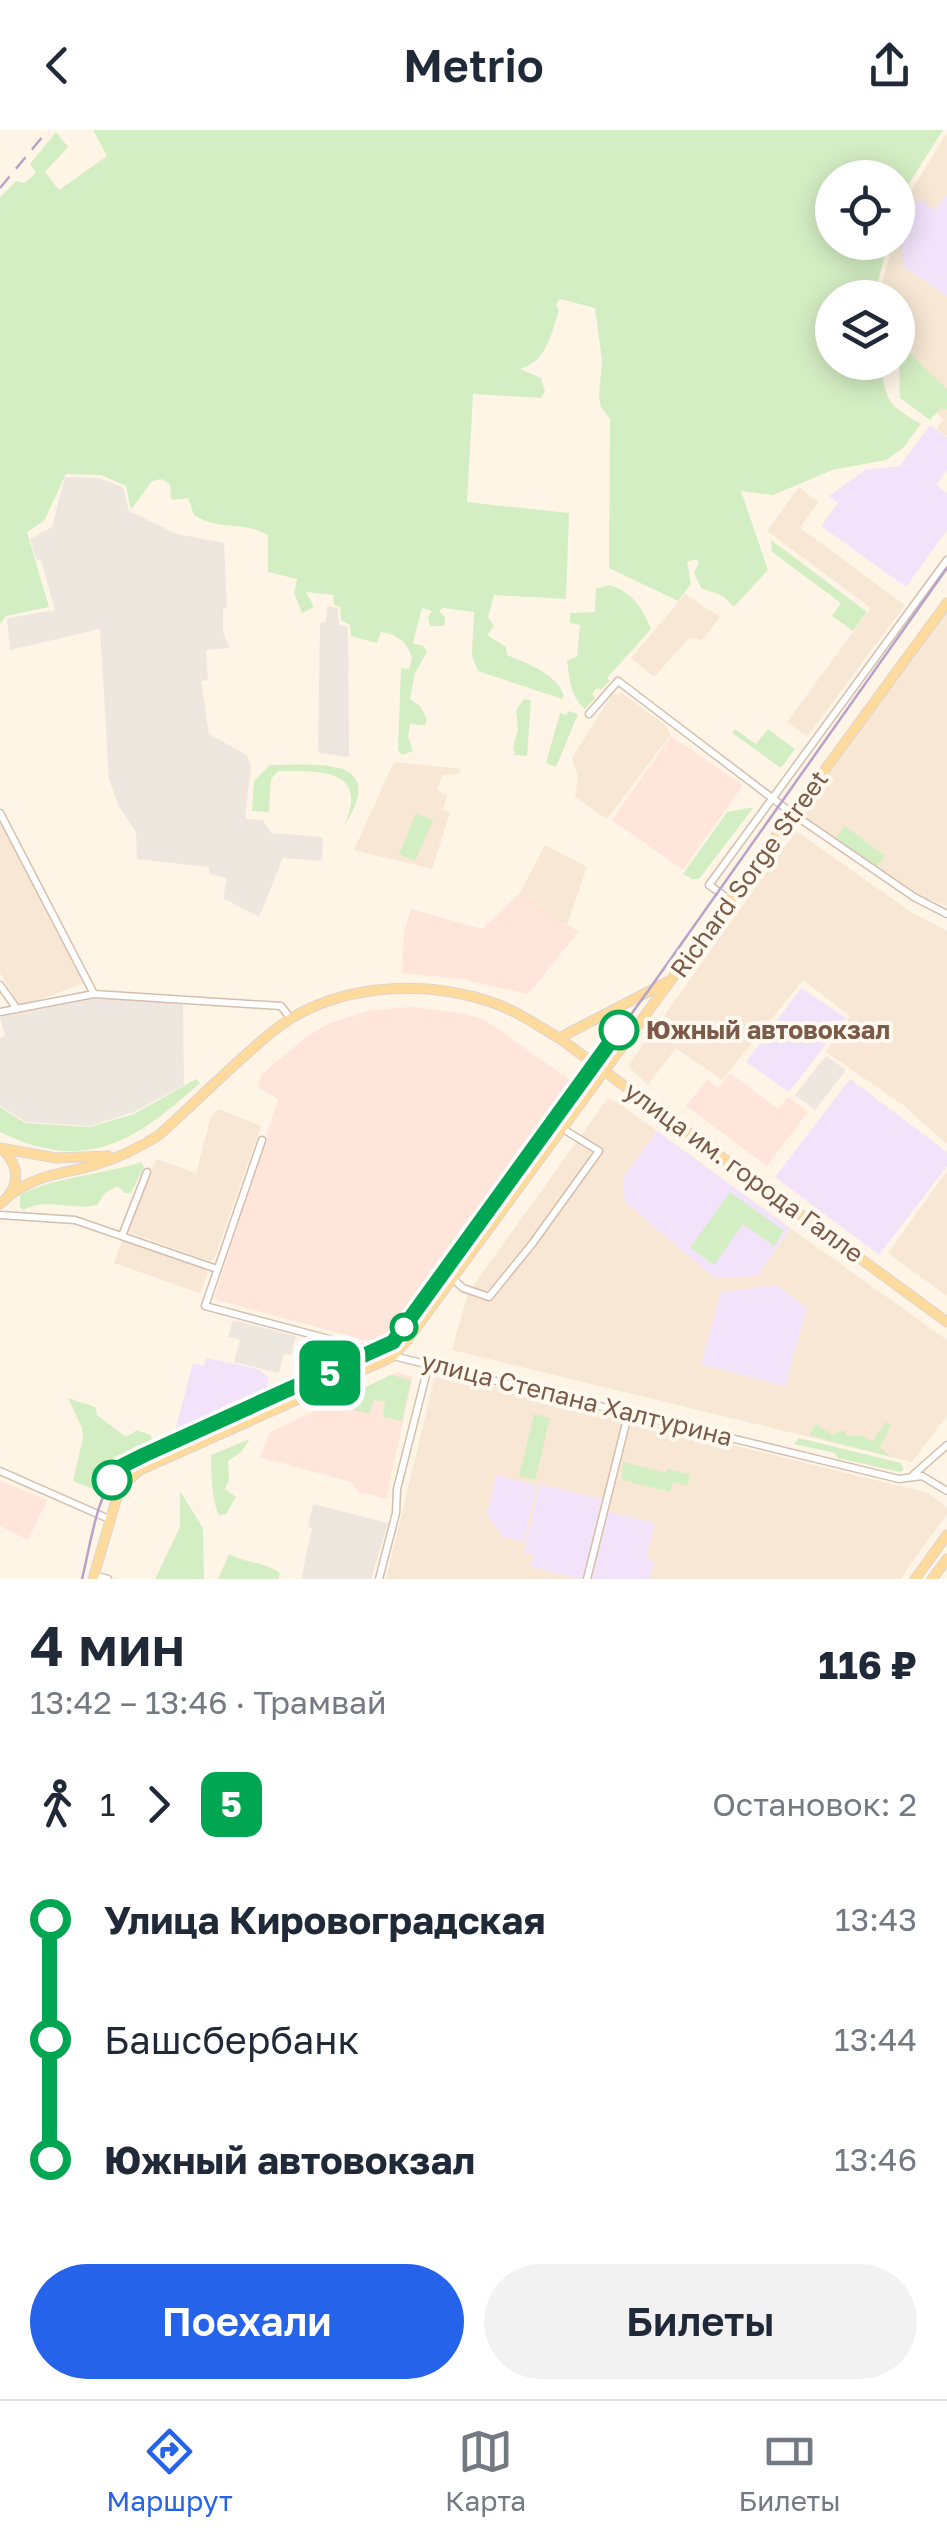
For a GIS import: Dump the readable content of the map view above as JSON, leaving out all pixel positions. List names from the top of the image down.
{
  "streets": {
    "main road": ["Richard Sorge Street", "улица им. города Галле"],
    "street": ["улица Степана Халтурина"]
  },
  "crossings": [
    ["Richard Sorge Street", "улица им. города Галле"],
    ["Richard Sorge Street", "улица Степана Халтурина"]
  ],
  "places": ["Южный автовокзал"],
  "lines": ["tram line 5"],
  "page": {
    "header": "Metrio",
    "on_map": "5",
    "heading": ["4 мин", "13:42 – 13:46 · Трамвай", "116 ₽"],
    "legs": ["1", "5", "Остановок: 2"],
    "list": [
      {
        "name": "Улица Кировоградская",
        "value": "13:43"
      },
      {
        "name": "Башсбербанк",
        "value": "13:44"
      },
      {
        "name": "Южный автовокзал",
        "value": "13:46"
      }
    ],
    "buttons": ["Поехали", "Билеты"],
    "tabs": ["Маршрут", "Карта", "Билеты"]
  }
}
